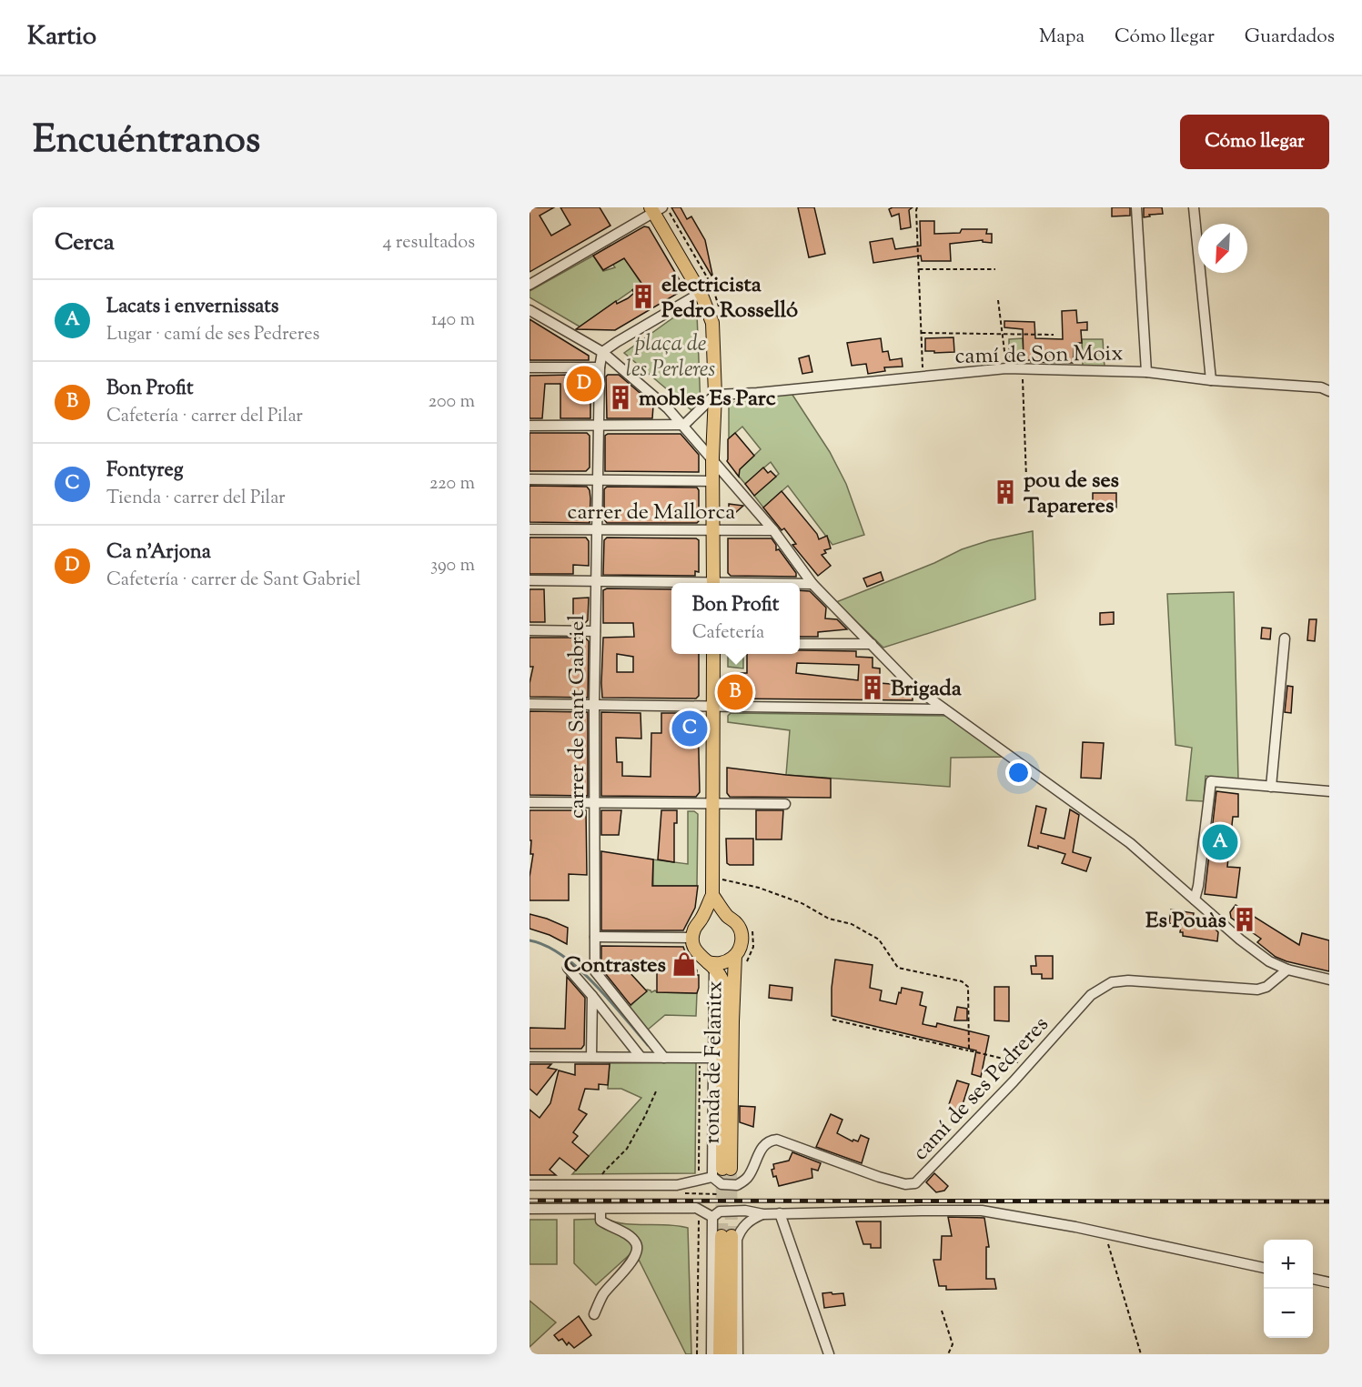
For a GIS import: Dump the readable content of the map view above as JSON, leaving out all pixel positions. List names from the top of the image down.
{
  "streets": {
    "main road": ["ronda de Felanitx"],
    "street": [
      "camí de Son Moix",
      "carrer de Mallorca",
      "carrer de Sant Gabriel",
      "camí de ses Pedreres"
    ]
  },
  "crossings": [
    ["carrer de Mallorca", "carrer de Sant Gabriel"],
    ["ronda de Felanitx", "camí de ses Pedreres"]
  ],
  "parks": ["plaça de les Perleres"],
  "places": {
    "building": [
      "electricista Pedro Rosselló",
      "mobles Es Parc",
      "pou de ses Tapareres",
      "Brigada",
      "Es Pouàs"
    ],
    "shop": ["Contrastes"]
  },
  "north": "bottom left",
  "page": {
    "header": "Kartio",
    "nav": ["Mapa", "Cómo llegar", "Guardados"],
    "title": "Encuéntranos",
    "buttons": "Cómo llegar",
    "heading": ["Cerca", "4 resultados"],
    "list": [
      {
        "mark": "A",
        "name": "Lacats i envernissats",
        "note": "Lugar · camí de ses Pedreres",
        "value": "140 m"
      },
      {
        "mark": "B",
        "name": "Bon Profit",
        "note": "Cafetería · carrer del Pilar",
        "value": "200 m"
      },
      {
        "mark": "C",
        "name": "Fontyreg",
        "note": "Tienda · carrer del Pilar",
        "value": "220 m"
      },
      {
        "mark": "D",
        "name": "Ca n'Arjona",
        "note": "Cafetería · carrer de Sant Gabriel",
        "value": "390 m"
      }
    ],
    "pins": [
      "D",
      "B",
      "C",
      "A"
    ],
    "popup": ["Bon Profit", "Cafetería"],
    "map_buttons": ["+", "−"]
  }
}
